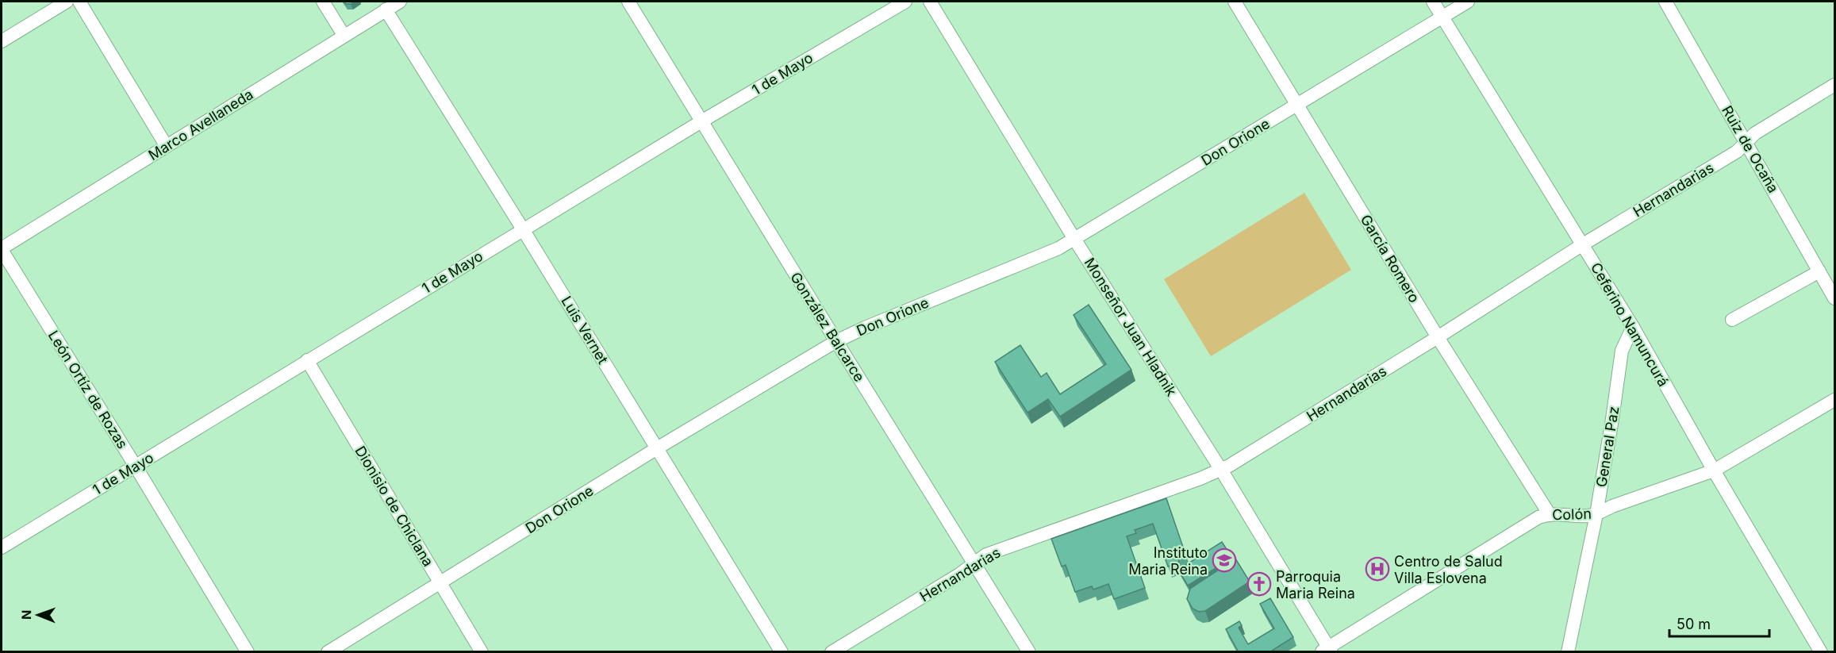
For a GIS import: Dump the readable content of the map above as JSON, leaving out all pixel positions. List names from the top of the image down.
{
  "streets": {
    "street": [
      "1 de Mayo",
      "Marco Avellaneda",
      "Don Orione",
      "Ruiz de Ocaña",
      "Hernandarias",
      "García Romero",
      "Ceferino Namuncurá",
      "González Balcarce",
      "Monseñor Juan Hladnik",
      "Luis Vernet",
      "León Ortíz de Rozas",
      "General Paz",
      "Dionisio de Chiclana",
      "Colón"
    ]
  },
  "crossings": [
    ["1 de Mayo", "González Balcarce"],
    ["1 de Mayo", "Luis Vernet"],
    ["1 de Mayo", "León Ortíz de Rozas"],
    ["1 de Mayo", "Dionisio de Chiclana"],
    ["Marco Avellaneda", "Luis Vernet"],
    ["Marco Avellaneda", "León Ortíz de Rozas"],
    ["Don Orione", "García Romero"],
    ["Don Orione", "Ceferino Namuncurá"],
    ["Don Orione", "González Balcarce"],
    ["Don Orione", "Monseñor Juan Hladnik"],
    ["Don Orione", "Luis Vernet"],
    ["Don Orione", "Dionisio de Chiclana"],
    ["Ruiz de Ocaña", "Hernandarias"],
    ["Hernandarias", "García Romero"],
    ["Hernandarias", "Ceferino Namuncurá"],
    ["Hernandarias", "González Balcarce"],
    ["Hernandarias", "Monseñor Juan Hladnik"],
    ["García Romero", "Colón"],
    ["Ceferino Namuncurá", "General Paz"],
    ["Ceferino Namuncurá", "Colón"],
    ["Monseñor Juan Hladnik", "Colón"],
    ["General Paz", "Colón"]
  ],
  "places": {
    "school or university": ["Instituto Maria Reina"],
    "hospital": ["Centro de Salud Villa Eslovena"],
    "church": ["Parroquia Maria Reina"]
  },
  "scale_bar": "50 m",
  "north": "left"
}
